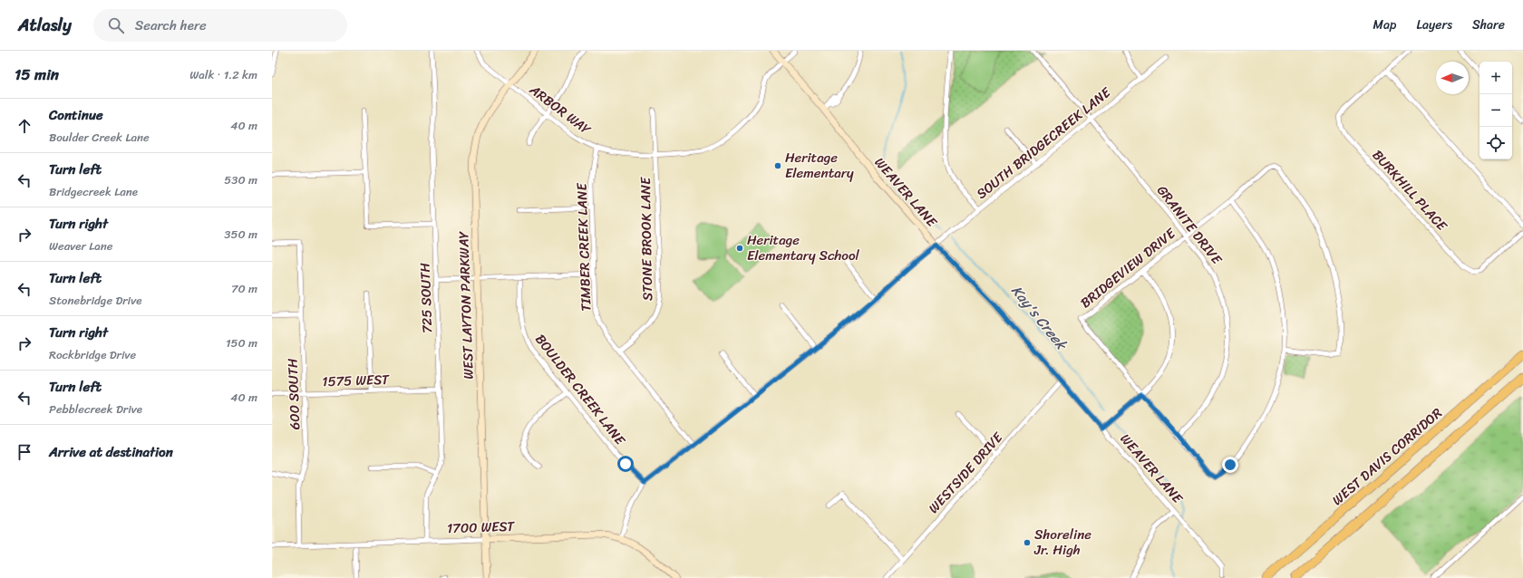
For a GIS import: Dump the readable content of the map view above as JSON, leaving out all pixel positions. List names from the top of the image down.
{
  "streets": {
    "highway": ["WEST DAVIS CORRIDOR"],
    "street": [
      "ARBOR WAY",
      "SOUTH BRIDGECREEK LANE",
      "BURKHILL PLACE",
      "WEAVER LANE",
      "GRANITE DRIVE",
      "STONE BROOK LANE",
      "TIMBER CREEK LANE",
      "BRIDGEVIEW DRIVE",
      "725 SOUTH",
      "WEST LAYTON PARKWAY",
      "1575 WEST",
      "BOULDER CREEK LANE",
      "600 SOUTH",
      "WESTSIDE DRIVE",
      "1700 WEST"
    ]
  },
  "crossings": [
    ["ARBOR WAY", "WEAVER LANE"],
    ["ARBOR WAY", "STONE BROOK LANE"],
    ["ARBOR WAY", "TIMBER CREEK LANE"],
    ["ARBOR WAY", "WEST LAYTON PARKWAY"],
    ["SOUTH BRIDGECREEK LANE", "WEAVER LANE"],
    ["SOUTH BRIDGECREEK LANE", "GRANITE DRIVE"],
    ["SOUTH BRIDGECREEK LANE", "TIMBER CREEK LANE"],
    ["SOUTH BRIDGECREEK LANE", "BOULDER CREEK LANE"],
    ["SOUTH BRIDGECREEK LANE", "1700 WEST"],
    ["WEAVER LANE", "WESTSIDE DRIVE"],
    ["GRANITE DRIVE", "BRIDGEVIEW DRIVE"],
    ["STONE BROOK LANE", "TIMBER CREEK LANE"],
    ["725 SOUTH", "1575 WEST"],
    ["725 SOUTH", "1700 WEST"],
    ["WEST LAYTON PARKWAY", "1700 WEST"],
    ["1575 WEST", "600 SOUTH"],
    ["600 SOUTH", "1700 WEST"]
  ],
  "water": ["Kay's Creek"],
  "places": ["Heritage Elementary", "Heritage Elementary School", "Shoreline Jr. High"],
  "north": "left",
  "page": {
    "header": "Atlasly",
    "search": "Search here",
    "nav": ["Map", "Layers", "Share"],
    "heading": ["15 min", "Walk · 1.2 km"],
    "map_buttons": ["+", "−"],
    "list": [
      ["Continue", "Boulder Creek Lane", "40 m"],
      ["Turn left", "Bridgecreek Lane", "530 m"],
      ["Turn right", "Weaver Lane", "350 m"],
      ["Turn left", "Stonebridge Drive", "70 m"],
      ["Turn right", "Rockbridge Drive", "150 m"],
      ["Turn left", "Pebblecreek Drive", "40 m"],
      "Arrive at destination"
    ]
  }
}
